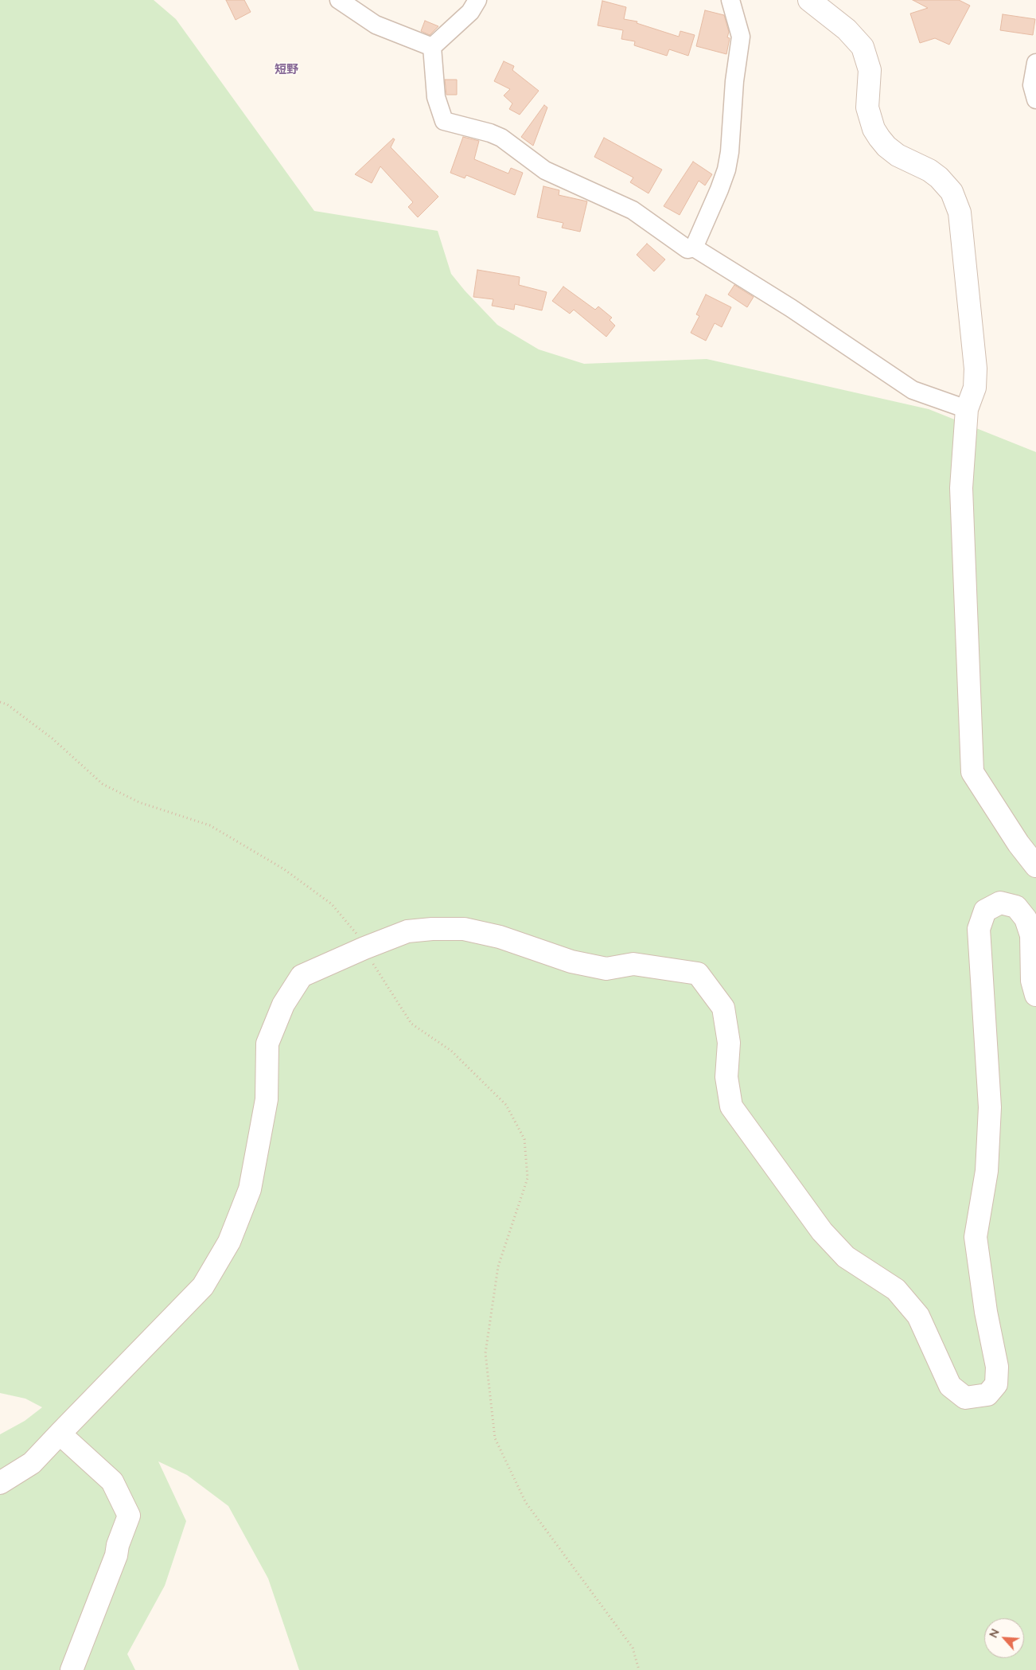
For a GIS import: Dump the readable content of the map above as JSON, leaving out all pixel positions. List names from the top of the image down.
{
  "districts": ["短野"],
  "north": "top left"
}
